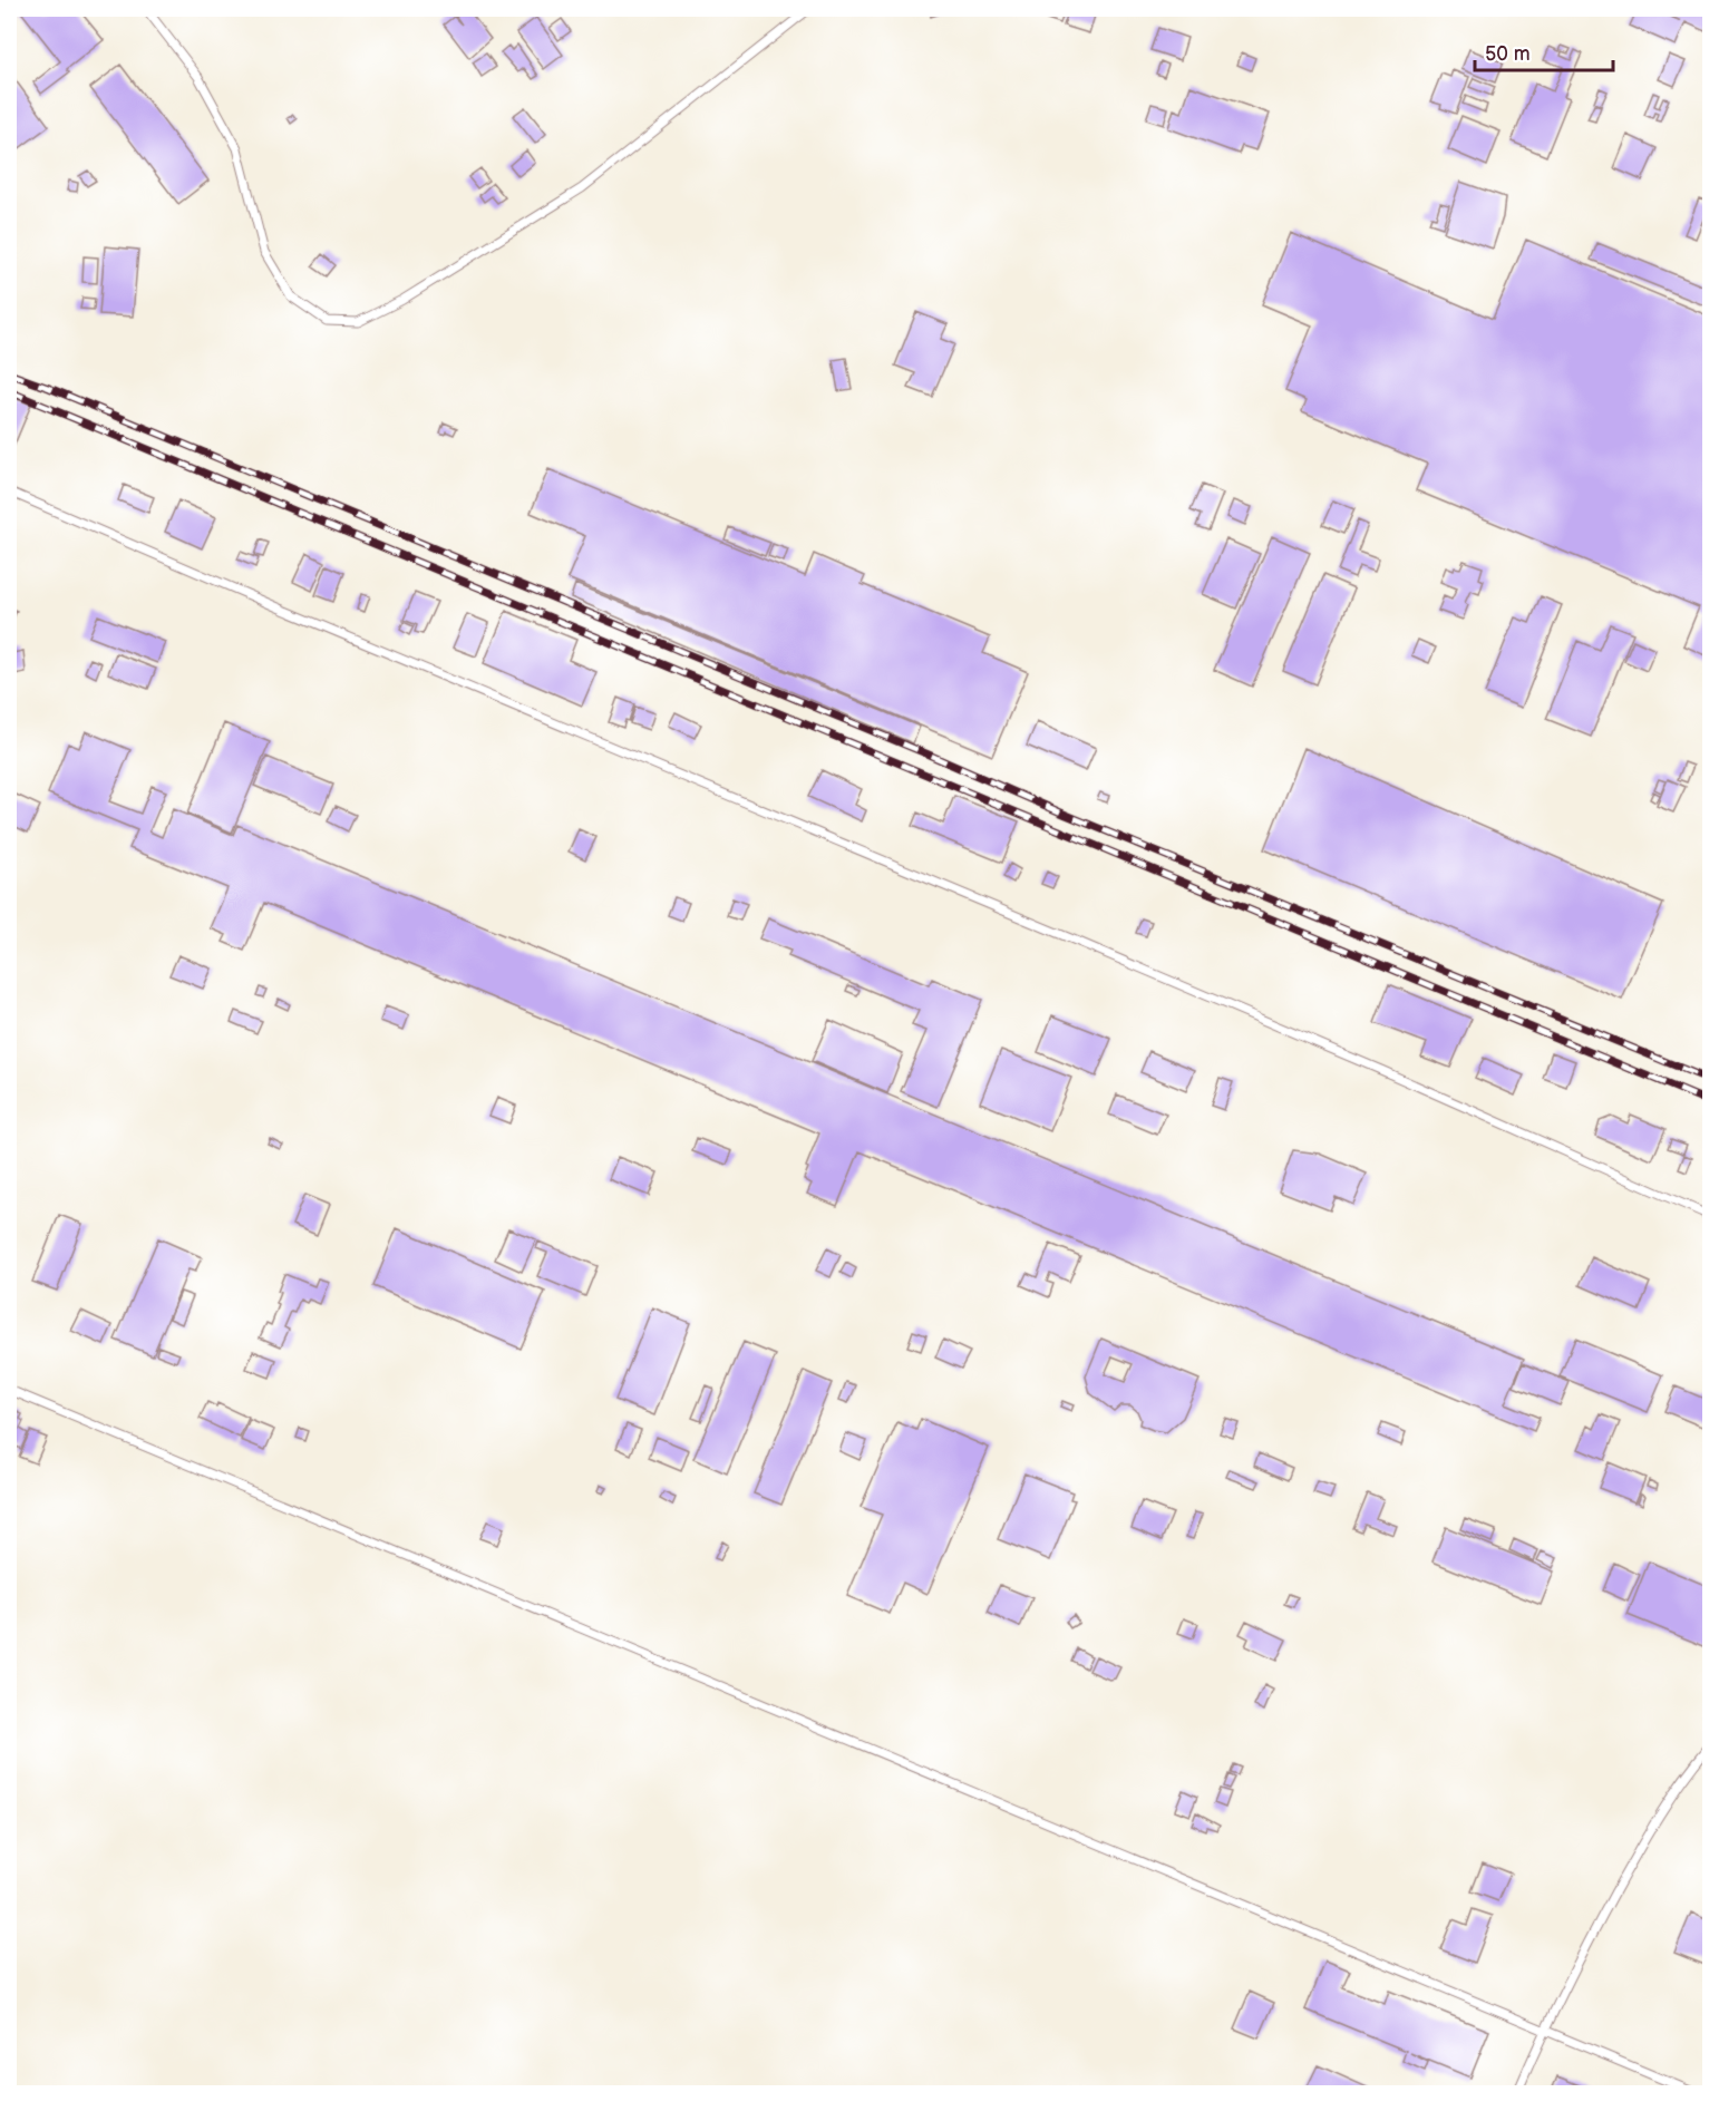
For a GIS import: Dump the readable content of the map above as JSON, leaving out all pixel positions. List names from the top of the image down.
{
  "scale_bar": "50 m"
}
